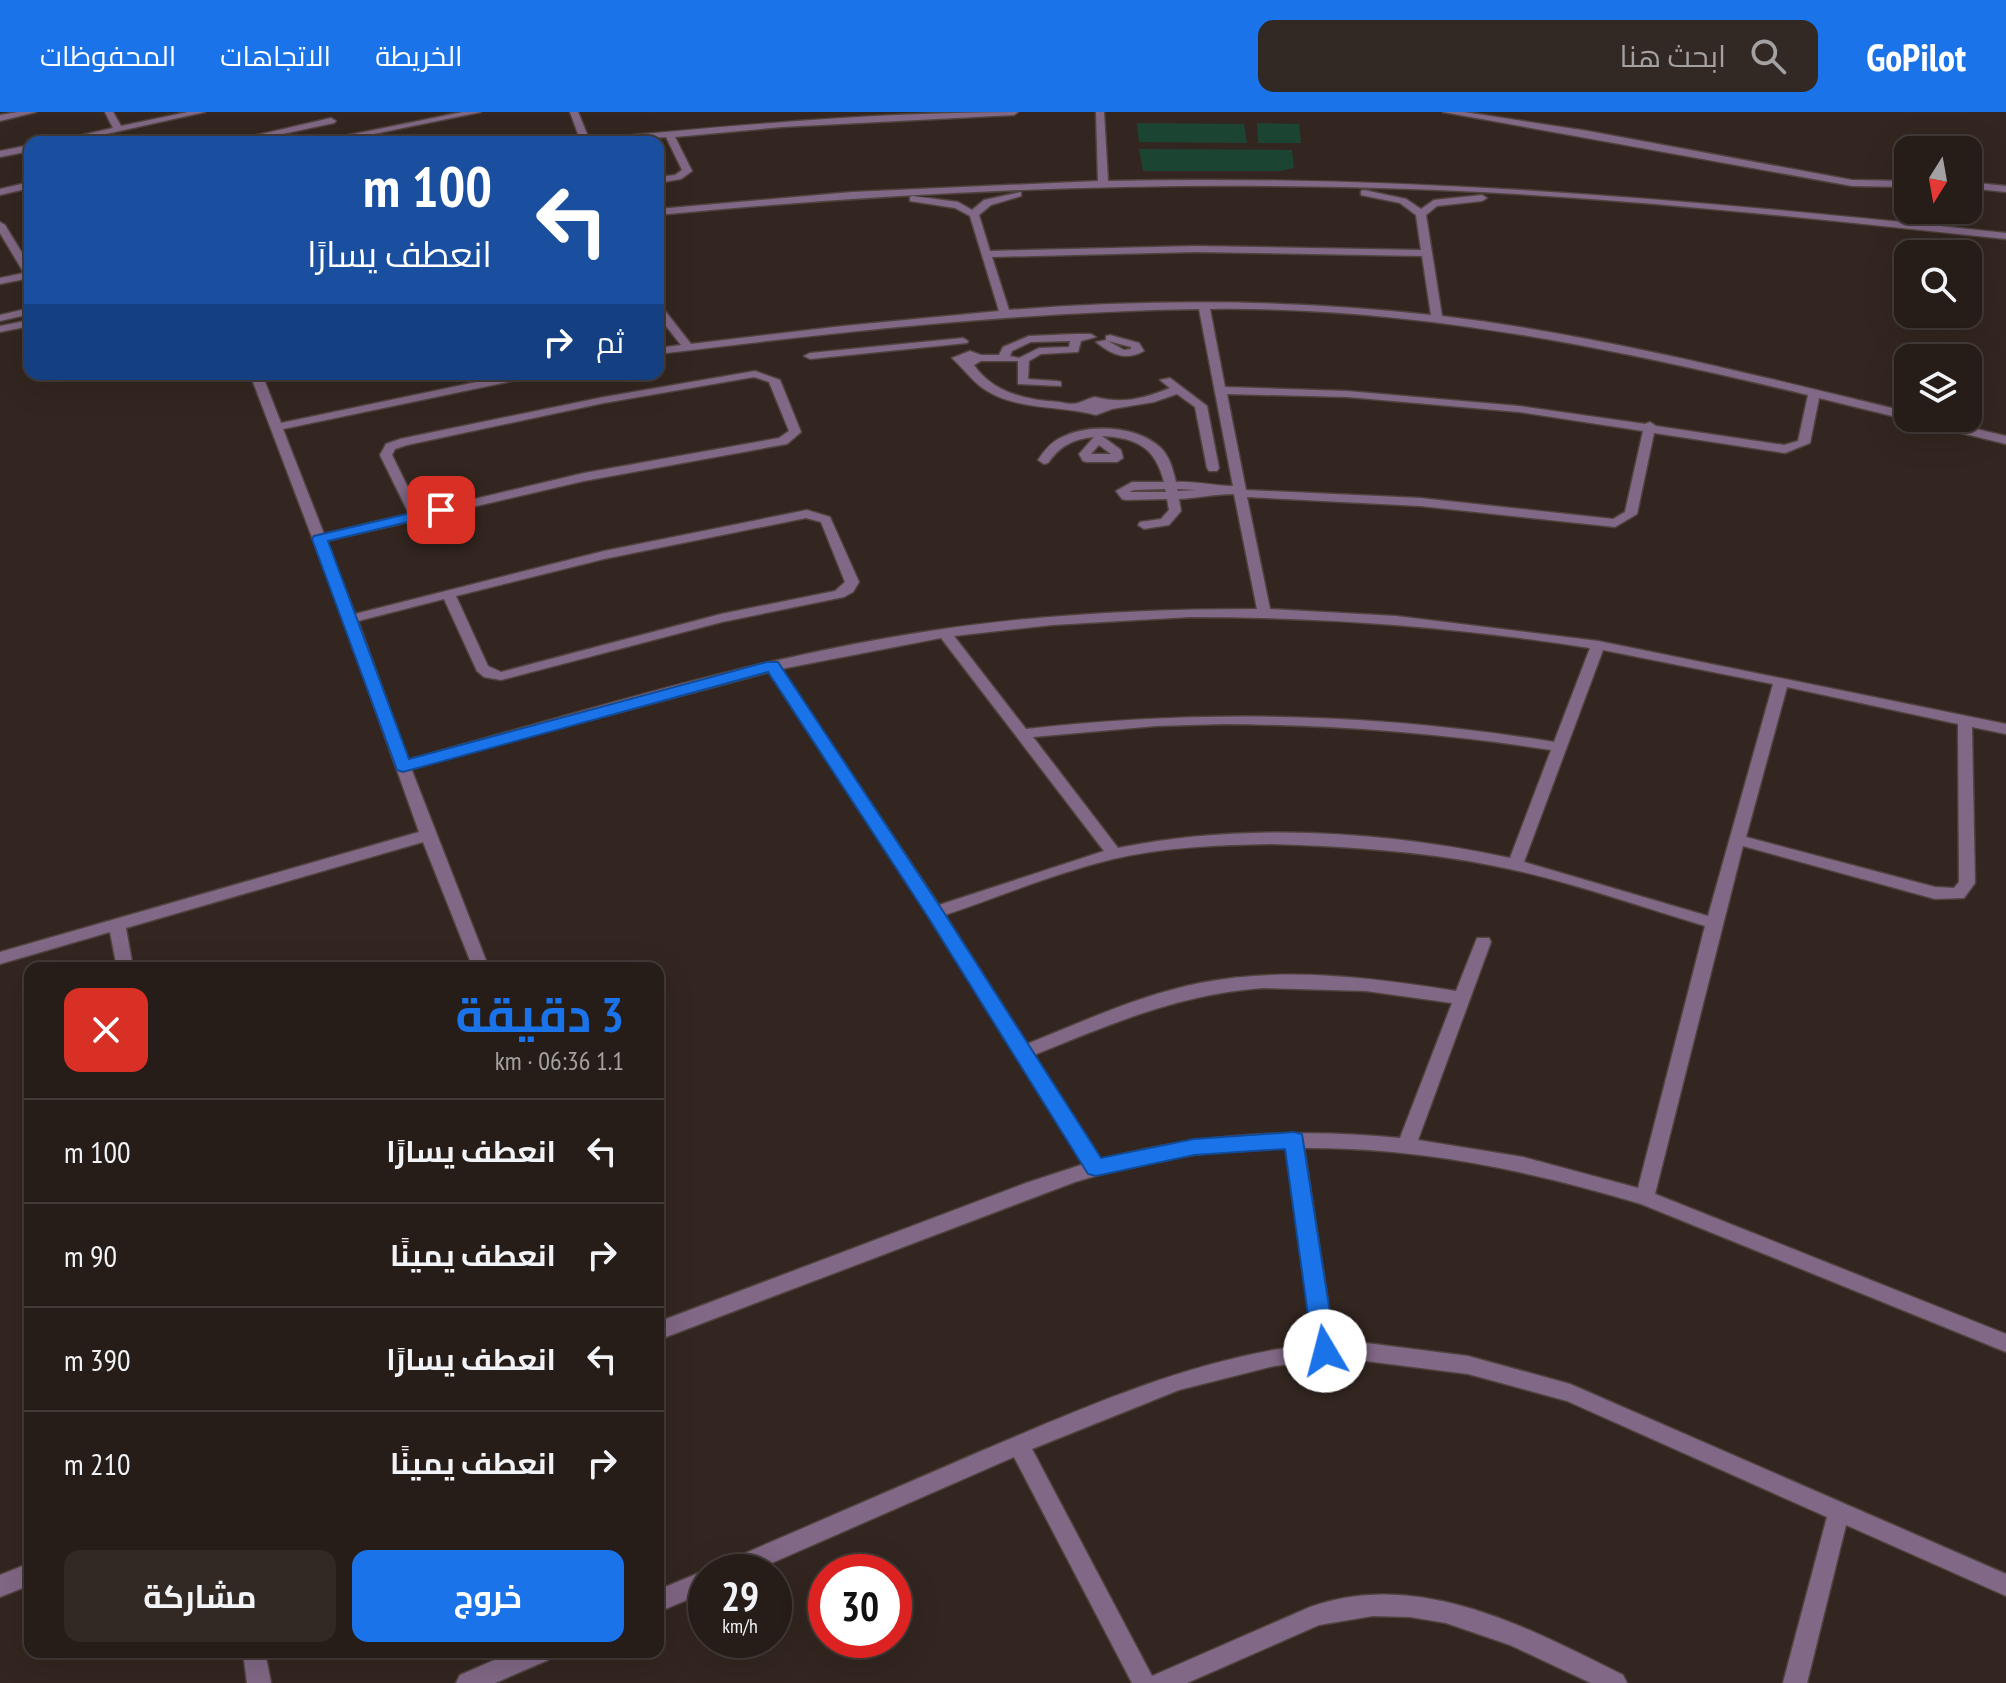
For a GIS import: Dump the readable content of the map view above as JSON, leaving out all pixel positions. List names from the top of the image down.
{
  "north": "bottom",
  "page": {
    "header": "GoPilot",
    "search": "ابحث هنا",
    "nav": ["الخريطة", "الاتجاهات", "المحفوظات"],
    "turn": ["100 m", "انعطف يسارًا"],
    "then": "ثم",
    "heading": ["3 دقيقة", "1.1 km · 06:36"],
    "list": [
      {
        "name": "انعطف يسارًا",
        "value": "100 m"
      },
      {
        "name": "انعطف يمينًا",
        "value": "90 m"
      },
      {
        "name": "انعطف يسارًا",
        "value": "390 m"
      },
      {
        "name": "انعطف يمينًا",
        "value": "210 m"
      }
    ],
    "buttons": ["خروج", "مشاركة"],
    "speed": "29 km/h",
    "limit": "30"
  }
}
